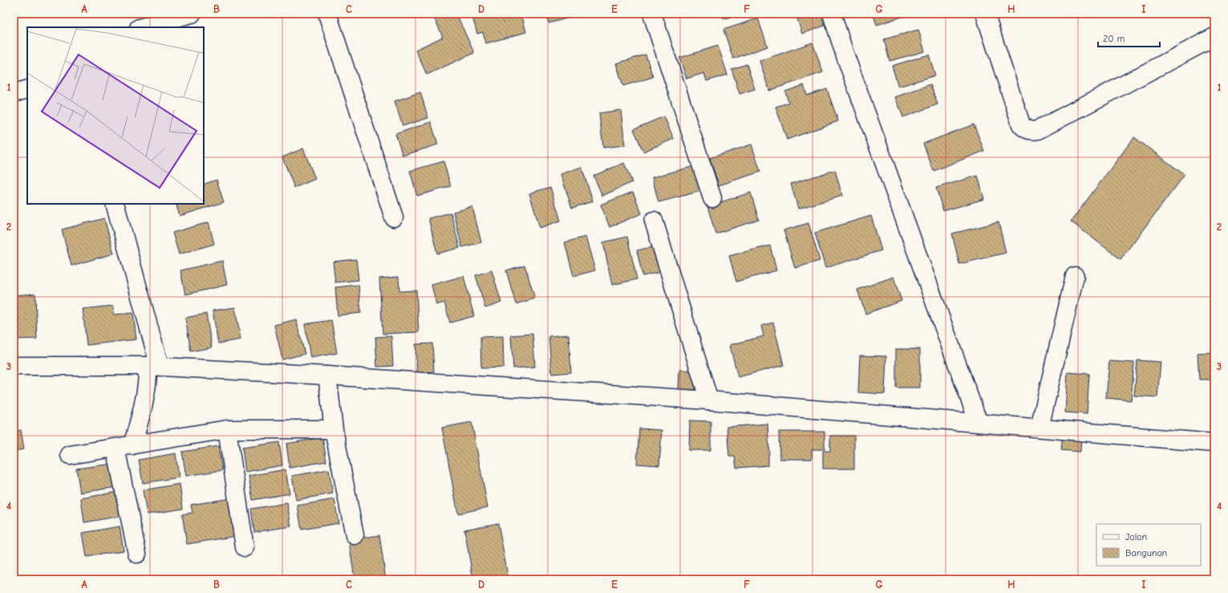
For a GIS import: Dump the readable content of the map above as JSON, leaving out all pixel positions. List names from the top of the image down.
{
  "legend": ["Jalan", "Bangunan"],
  "scale_bar": "20 m",
  "grid": {
    "columns": [
      "A",
      "B",
      "C",
      "D",
      "E",
      "F",
      "G",
      "H",
      "I"
    ],
    "rows": [
      "1",
      "2",
      "3",
      "4"
    ]
  }
}
